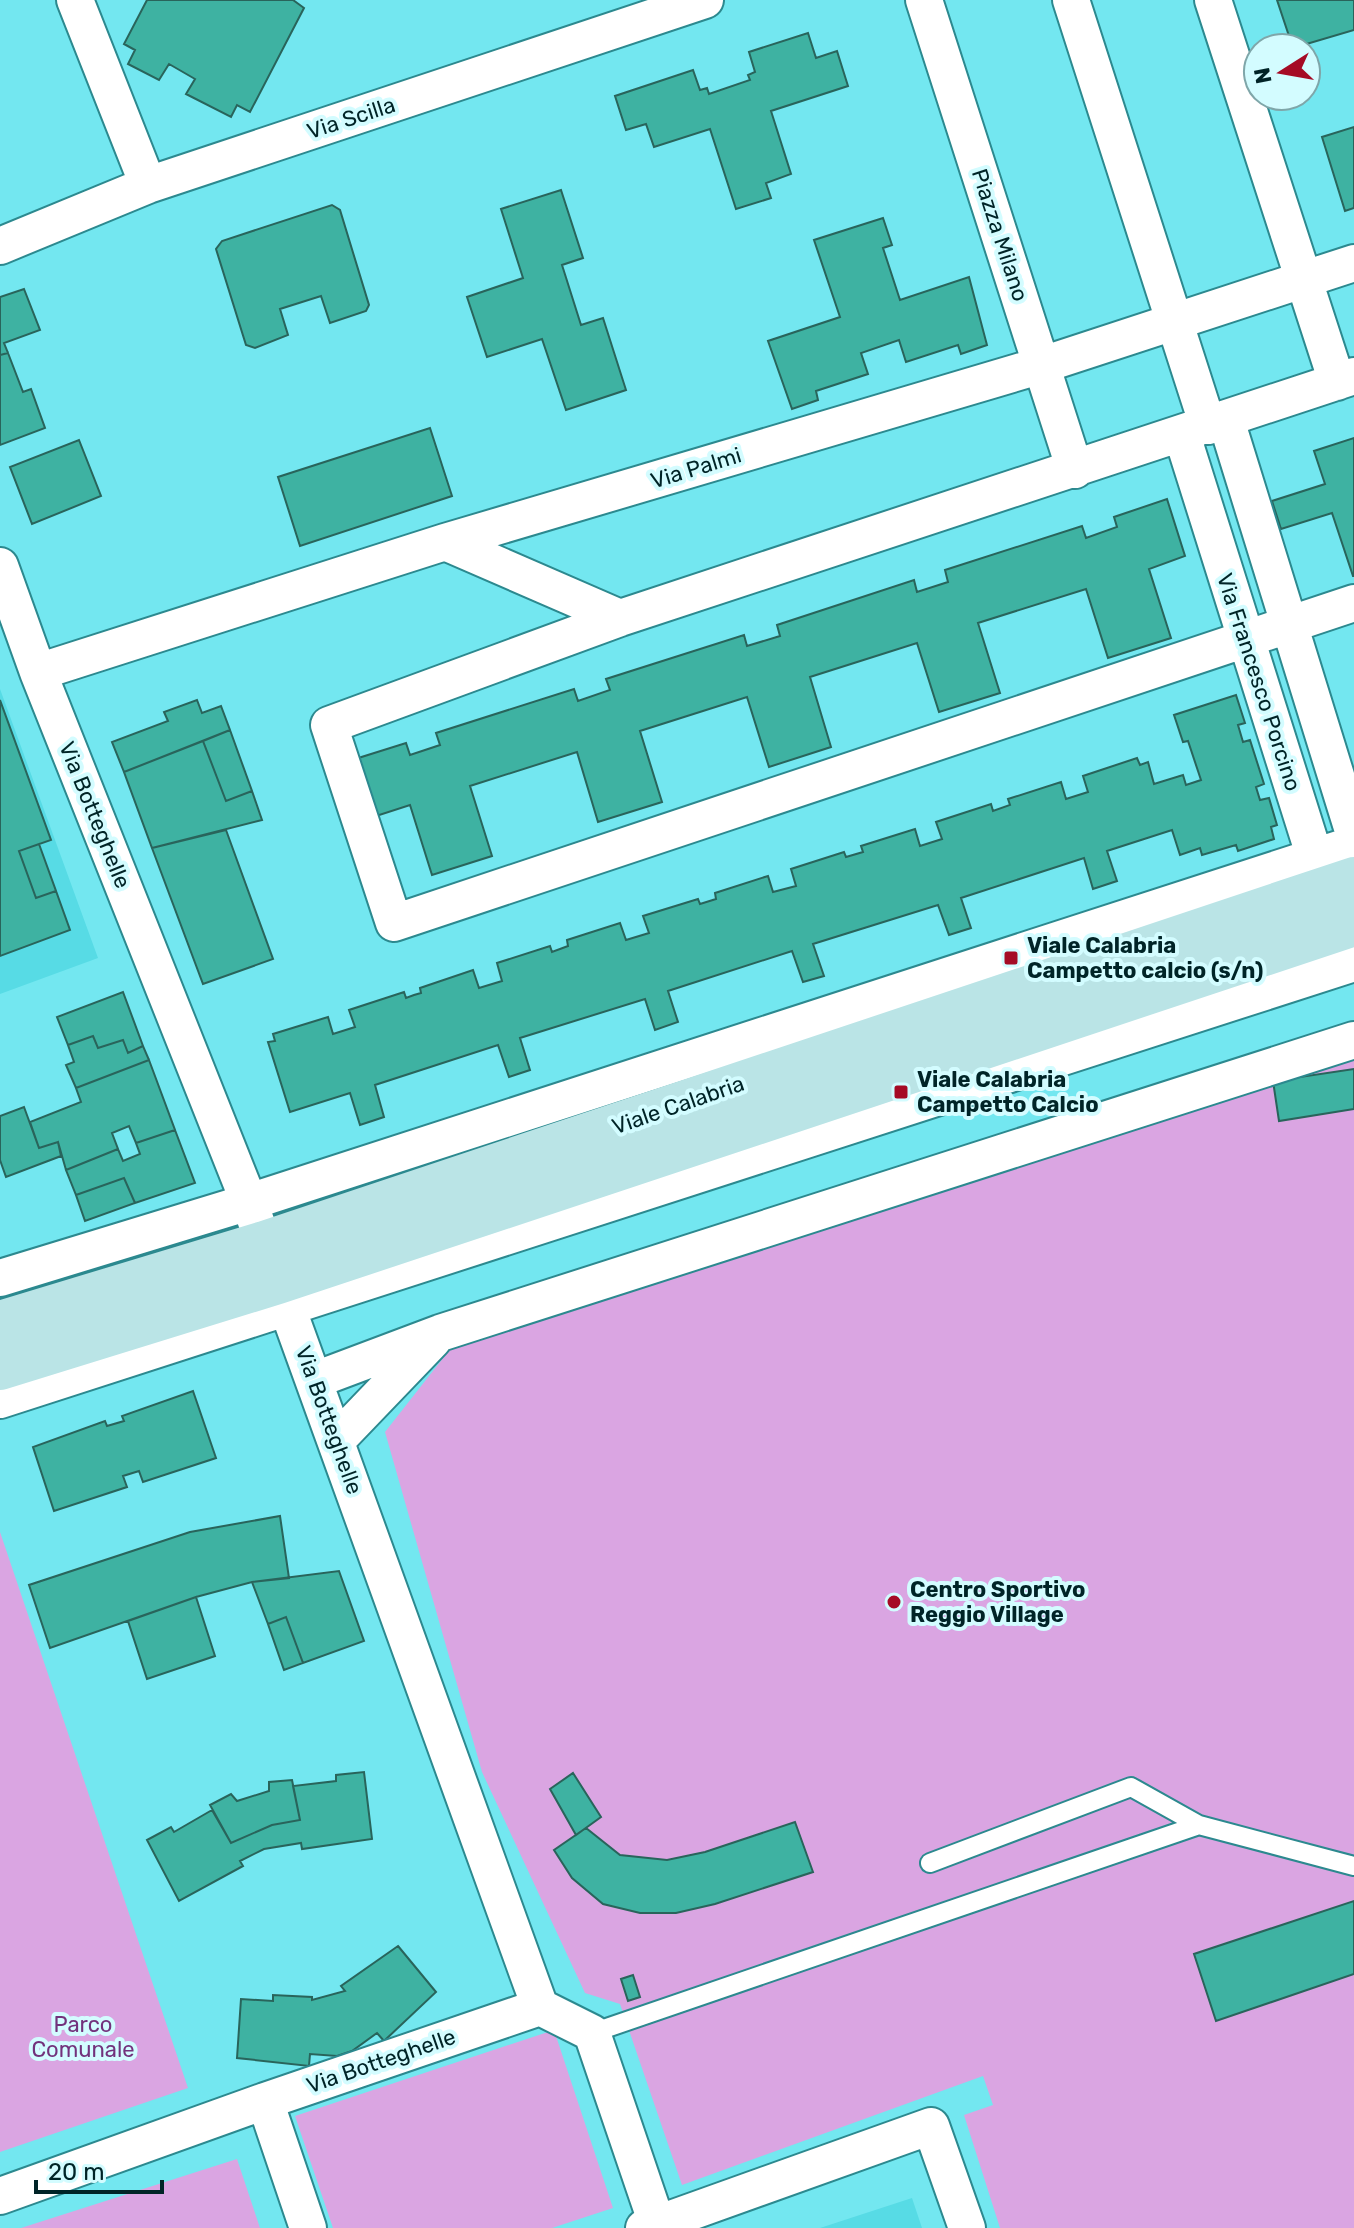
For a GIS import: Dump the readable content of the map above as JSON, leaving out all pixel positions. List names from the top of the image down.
{
  "streets": {
    "main road": ["Viale Calabria"],
    "street": [
      "Via Scilla",
      "Piazza Milano",
      "Via Palmi",
      "Via Francesco Porcino",
      "Via Botteghelle"
    ]
  },
  "crossings": [
    ["Piazza Milano", "Via Palmi"],
    ["Via Palmi", "Via Botteghelle"],
    ["Via Francesco Porcino", "Viale Calabria"],
    ["Via Botteghelle", "Viale Calabria"]
  ],
  "parks": ["Parco Comunale"],
  "places": {
    "transit": ["Viale Calabria Campetto calcio (s/n)", "Viale Calabria Campetto Calcio"],
    "other": ["Centro Sportivo Reggio Village"]
  },
  "scale_bar": "20 m",
  "north": "left"
}
